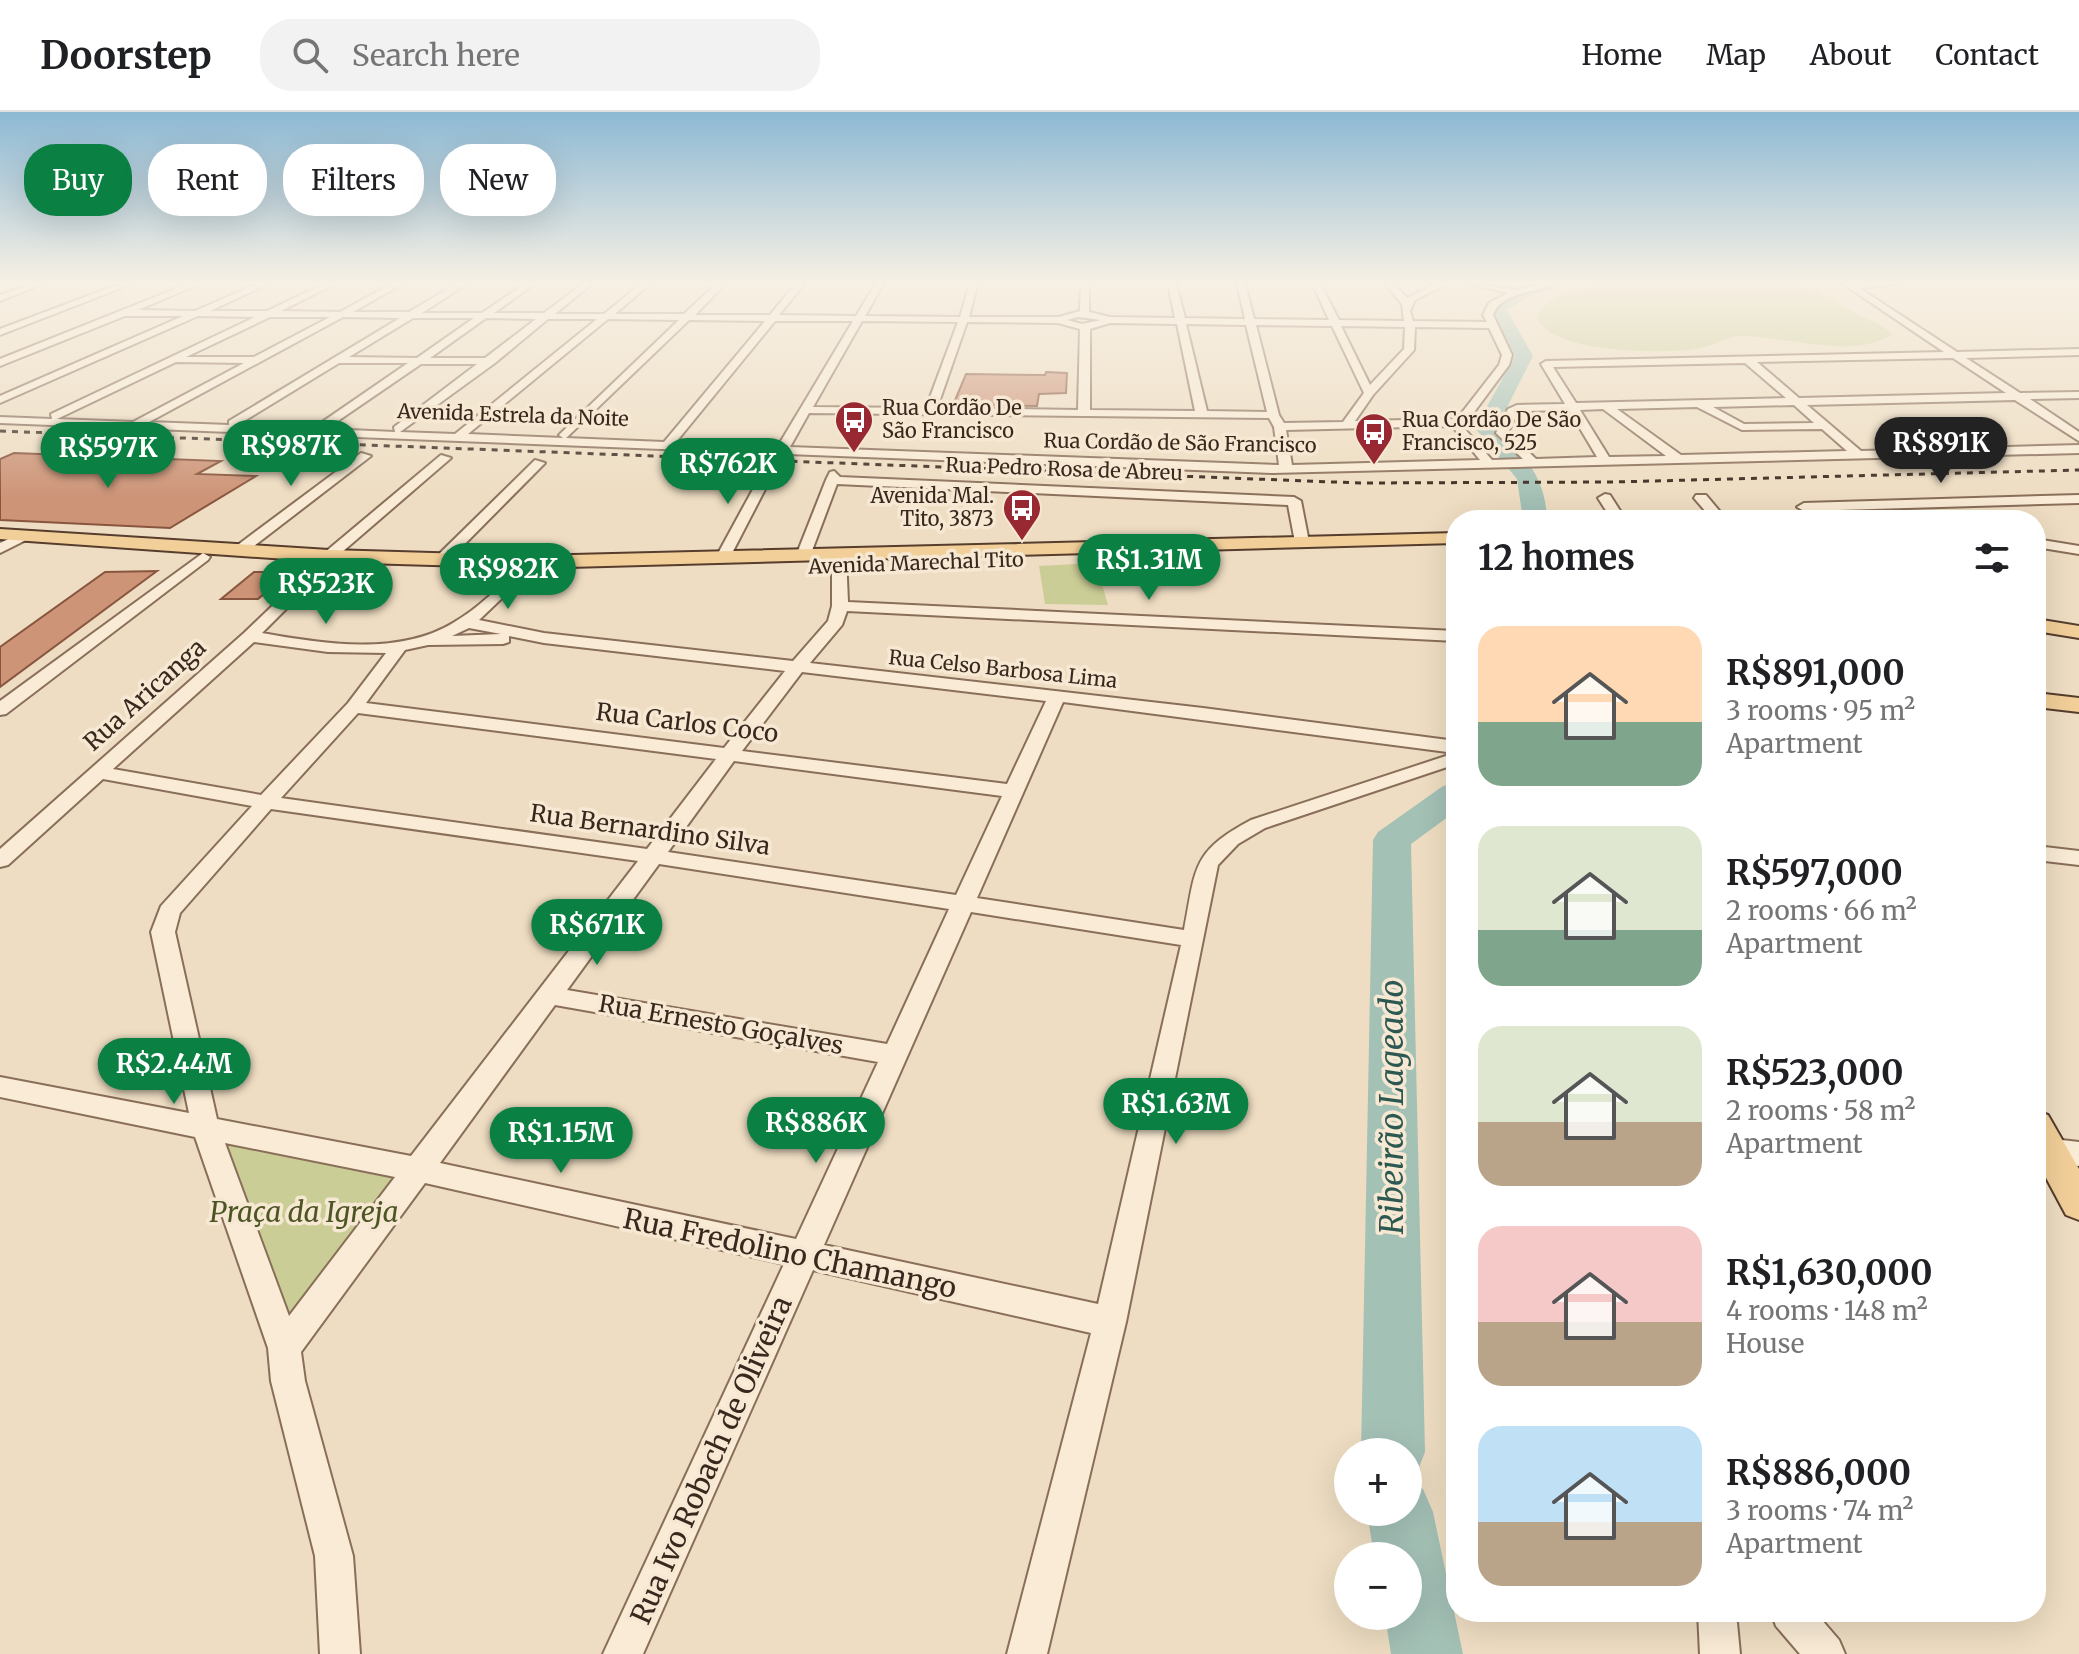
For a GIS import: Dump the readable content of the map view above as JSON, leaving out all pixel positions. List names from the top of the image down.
{
  "streets": {
    "main road": ["Avenida Marechal Tito"],
    "street": [
      "Avenida Estrela da Noite",
      "Rua Cordão de São Francisco",
      "Rua Pedro Rosa de Abreu",
      "Rua Celso Barbosa Lima",
      "Rua Aricanga",
      "Rua Carlos Coco",
      "Rua Bernardino Silva",
      "Rua Ernesto Goçalves",
      "Rua Fredolino Chamango",
      "Rua Ivo Robach de Oliveira"
    ]
  },
  "crossings": [
    ["Avenida Estrela da Noite", "Rua Cordão de São Francisco"],
    ["Rua Pedro Rosa de Abreu", "Avenida Marechal Tito"],
    ["Avenida Marechal Tito", "Rua Aricanga"],
    ["Rua Celso Barbosa Lima", "Rua Aricanga"],
    ["Rua Celso Barbosa Lima", "Rua Ivo Robach de Oliveira"],
    ["Rua Aricanga", "Rua Bernardino Silva"],
    ["Rua Carlos Coco", "Rua Ivo Robach de Oliveira"],
    ["Rua Bernardino Silva", "Rua Ivo Robach de Oliveira"],
    ["Rua Ernesto Goçalves", "Rua Ivo Robach de Oliveira"],
    ["Rua Fredolino Chamango", "Rua Ivo Robach de Oliveira"]
  ],
  "water": ["Ribeirão Lageado"],
  "parks": ["Praça da Igreja"],
  "places": {
    "bus stop": ["Rua Cordão De São Francisco", "Rua Cordão De São Francisco, 525", "Avenida Mal. Tito, 3873"]
  },
  "page": {
    "header": "Doorstep",
    "search": "Search here",
    "nav": [
      "Home",
      "Map",
      "About",
      "Contact"
    ],
    "chip": [
      "Buy",
      "Rent",
      "Filters",
      "New"
    ],
    "price": [
      "R$891K",
      "R$987K",
      "R$597K",
      "R$762K",
      "R$1.31M",
      "R$982K",
      "R$523K",
      "R$671K",
      "R$2.44M",
      "R$1.63M",
      "R$886K",
      "R$1.15M"
    ],
    "heading": "12 homes",
    "list": [
      {
        "name": "R$891,000",
        "note": "3 rooms · 95 m² · Apartment"
      },
      {
        "name": "R$597,000",
        "note": "2 rooms · 66 m² · Apartment"
      },
      {
        "name": "R$523,000",
        "note": "2 rooms · 58 m² · Apartment"
      },
      {
        "name": "R$1,630,000",
        "note": "4 rooms · 148 m² · House"
      },
      {
        "name": "R$886,000",
        "note": "3 rooms · 74 m² · Apartment"
      }
    ],
    "map_buttons": ["+", "−"]
  }
}
